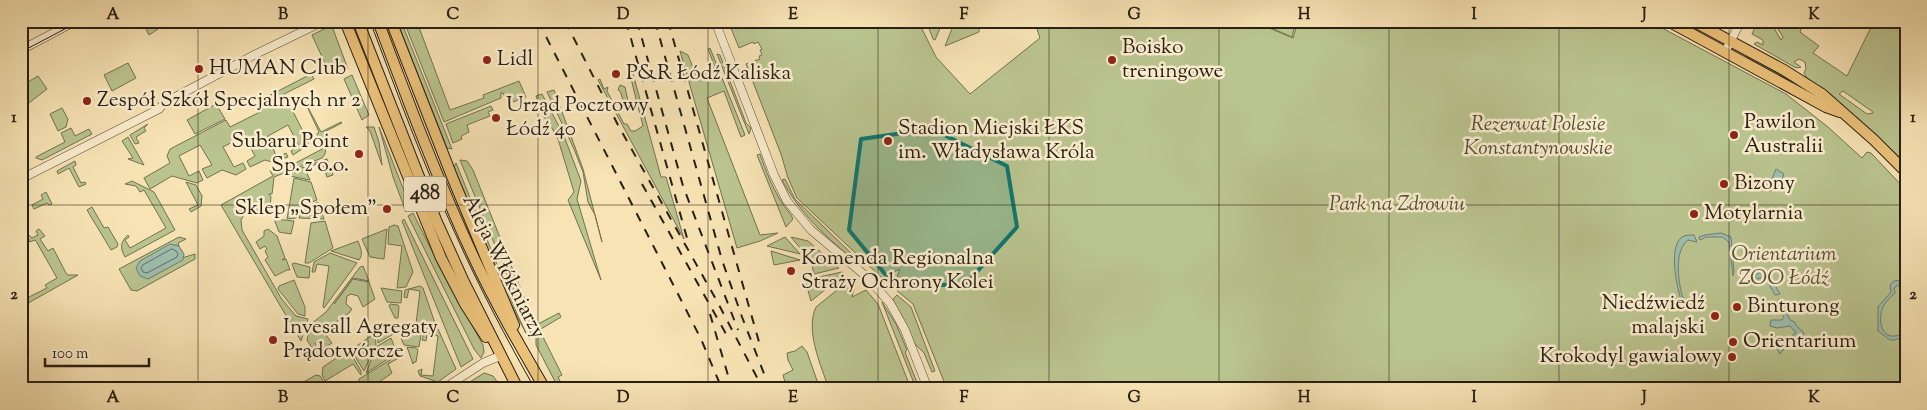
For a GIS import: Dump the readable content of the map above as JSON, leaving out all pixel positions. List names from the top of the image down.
{
  "streets": {
    "main road": ["488", "Aleja Włókniarzy"]
  },
  "parks": ["Rezerwat Polesie Konstantynowskie", "Park na Zdrowiu", "Orientarium ZOO Łódź"],
  "places": [
    "Lidl",
    "Boisko treningowe",
    "HUMAN Club",
    "P&R Łódź Kaliska",
    "Zespół Szkół Specjalnych nr 2",
    "Urząd Pocztowy Łódź 40",
    "Pawilon Australii",
    "Stadion Miejski ŁKS im. Władysława Króla",
    "Subaru Point Sp. z o.o.",
    "Bizony",
    "Sklep „Społem”",
    "Motylarnia",
    "Komenda Regionalna Straży Ochrony Kolei",
    "Binturong",
    "Niedźwiedź malajski",
    "Invesall Agregaty Prądotwórcze",
    "Orientarium",
    "Krokodyl gawialowy"
  ],
  "scale_bar": "100 m",
  "grid": {
    "columns": [
      "A",
      "B",
      "C",
      "D",
      "E",
      "F",
      "G",
      "H",
      "I",
      "J",
      "K"
    ],
    "rows": ["1", "2"]
  }
}
